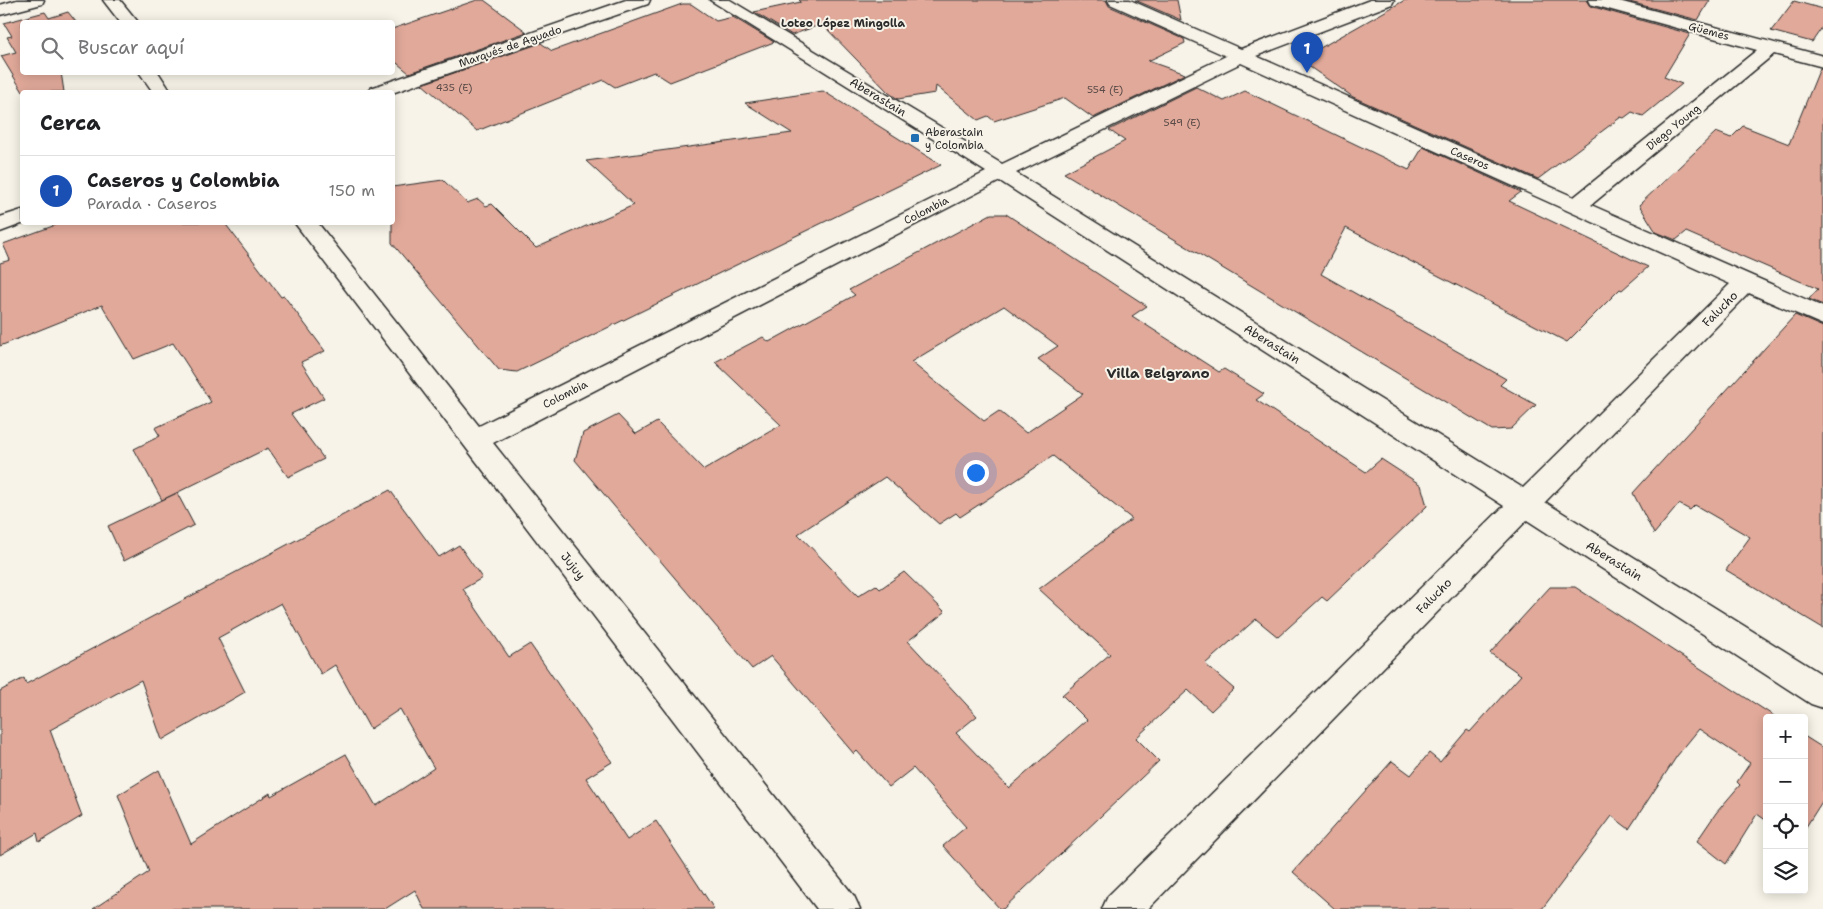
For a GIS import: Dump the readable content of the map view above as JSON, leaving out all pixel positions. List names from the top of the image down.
{
  "streets": {
    "street": [
      "Güemes",
      "Marqués de Aguado",
      "Aberastain",
      "Diego Young",
      "Caseros",
      "Colombia",
      "Falucho",
      "Jujuy"
    ]
  },
  "crossings": [
    ["Güemes", "Diego Young"],
    ["Aberastain", "Colombia"],
    ["Aberastain", "Falucho"],
    ["Diego Young", "Caseros"],
    ["Caseros", "Colombia"],
    ["Caseros", "Falucho"],
    ["Colombia", "Jujuy"]
  ],
  "districts": ["Loteo López Mingolla", "Villa Belgrano"],
  "places": {
    "transit": ["Aberastain y Colombia"]
  },
  "house_numbers": ["435 (E)", "554 (E)", "549 (E)"],
  "page": {
    "search": "Buscar aquí",
    "pins": "1",
    "heading": "Cerca",
    "list": [
      {
        "mark": "1",
        "name": "Caseros y Colombia",
        "note": "Parada · Caseros",
        "value": "150 m"
      }
    ],
    "map_buttons": ["+", "−"]
  }
}
